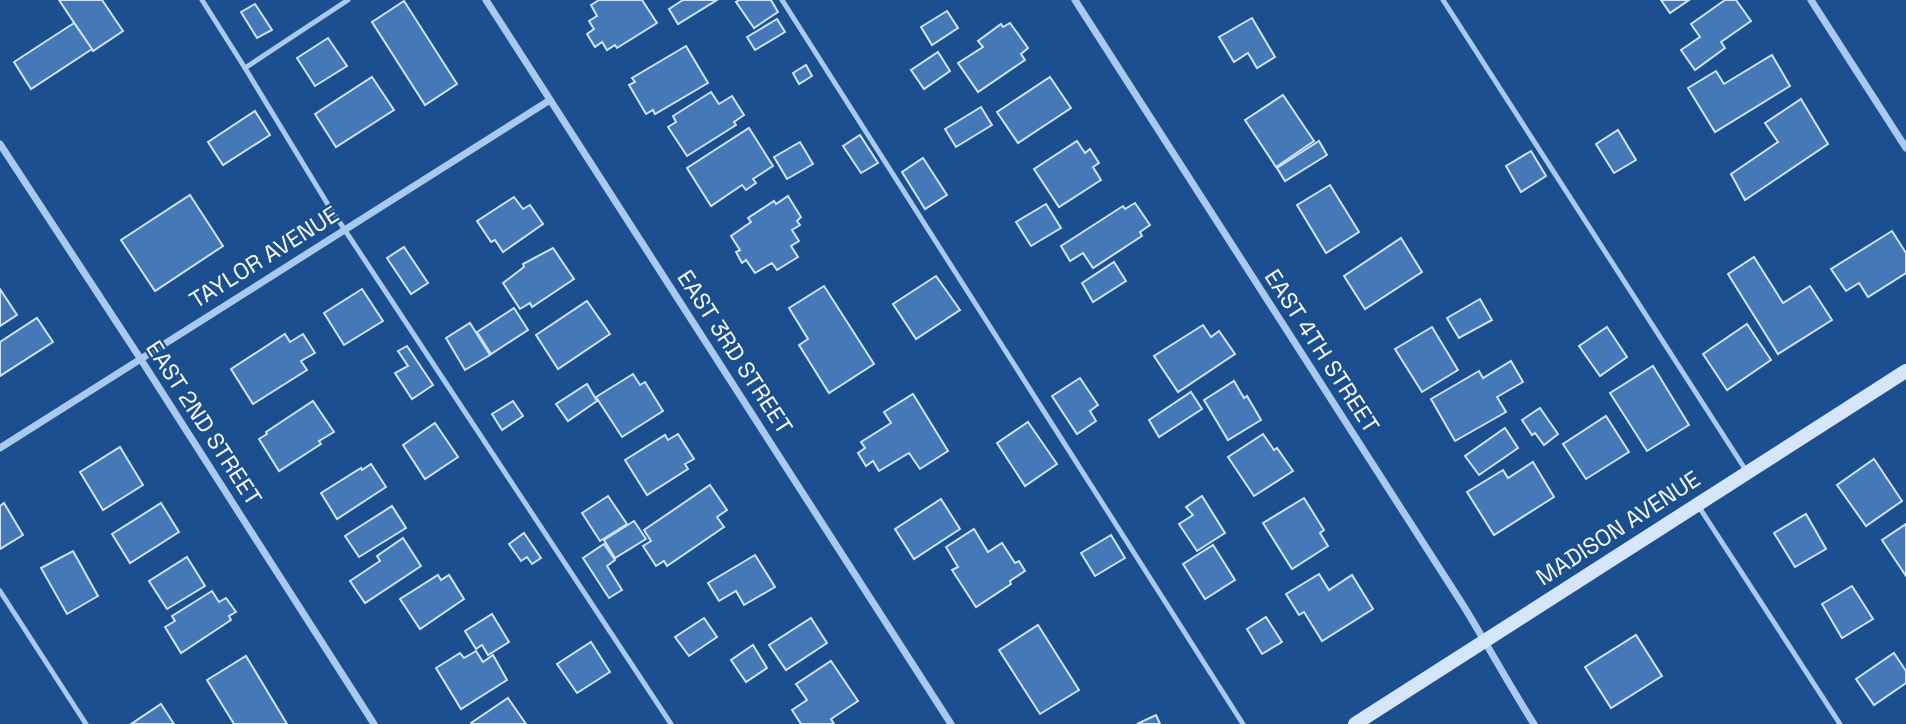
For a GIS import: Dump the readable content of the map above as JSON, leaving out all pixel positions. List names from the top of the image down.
{
  "streets": {
    "main road": ["MADISON AVENUE"],
    "street": [
      "TAYLOR AVENUE",
      "EAST 4TH STREET",
      "EAST 3RD STREET",
      "EAST 2ND STREET"
    ]
  },
  "crossings": [
    ["TAYLOR AVENUE", "EAST 3RD STREET"],
    ["TAYLOR AVENUE", "EAST 2ND STREET"],
    ["EAST 4TH STREET", "MADISON AVENUE"]
  ]
}
